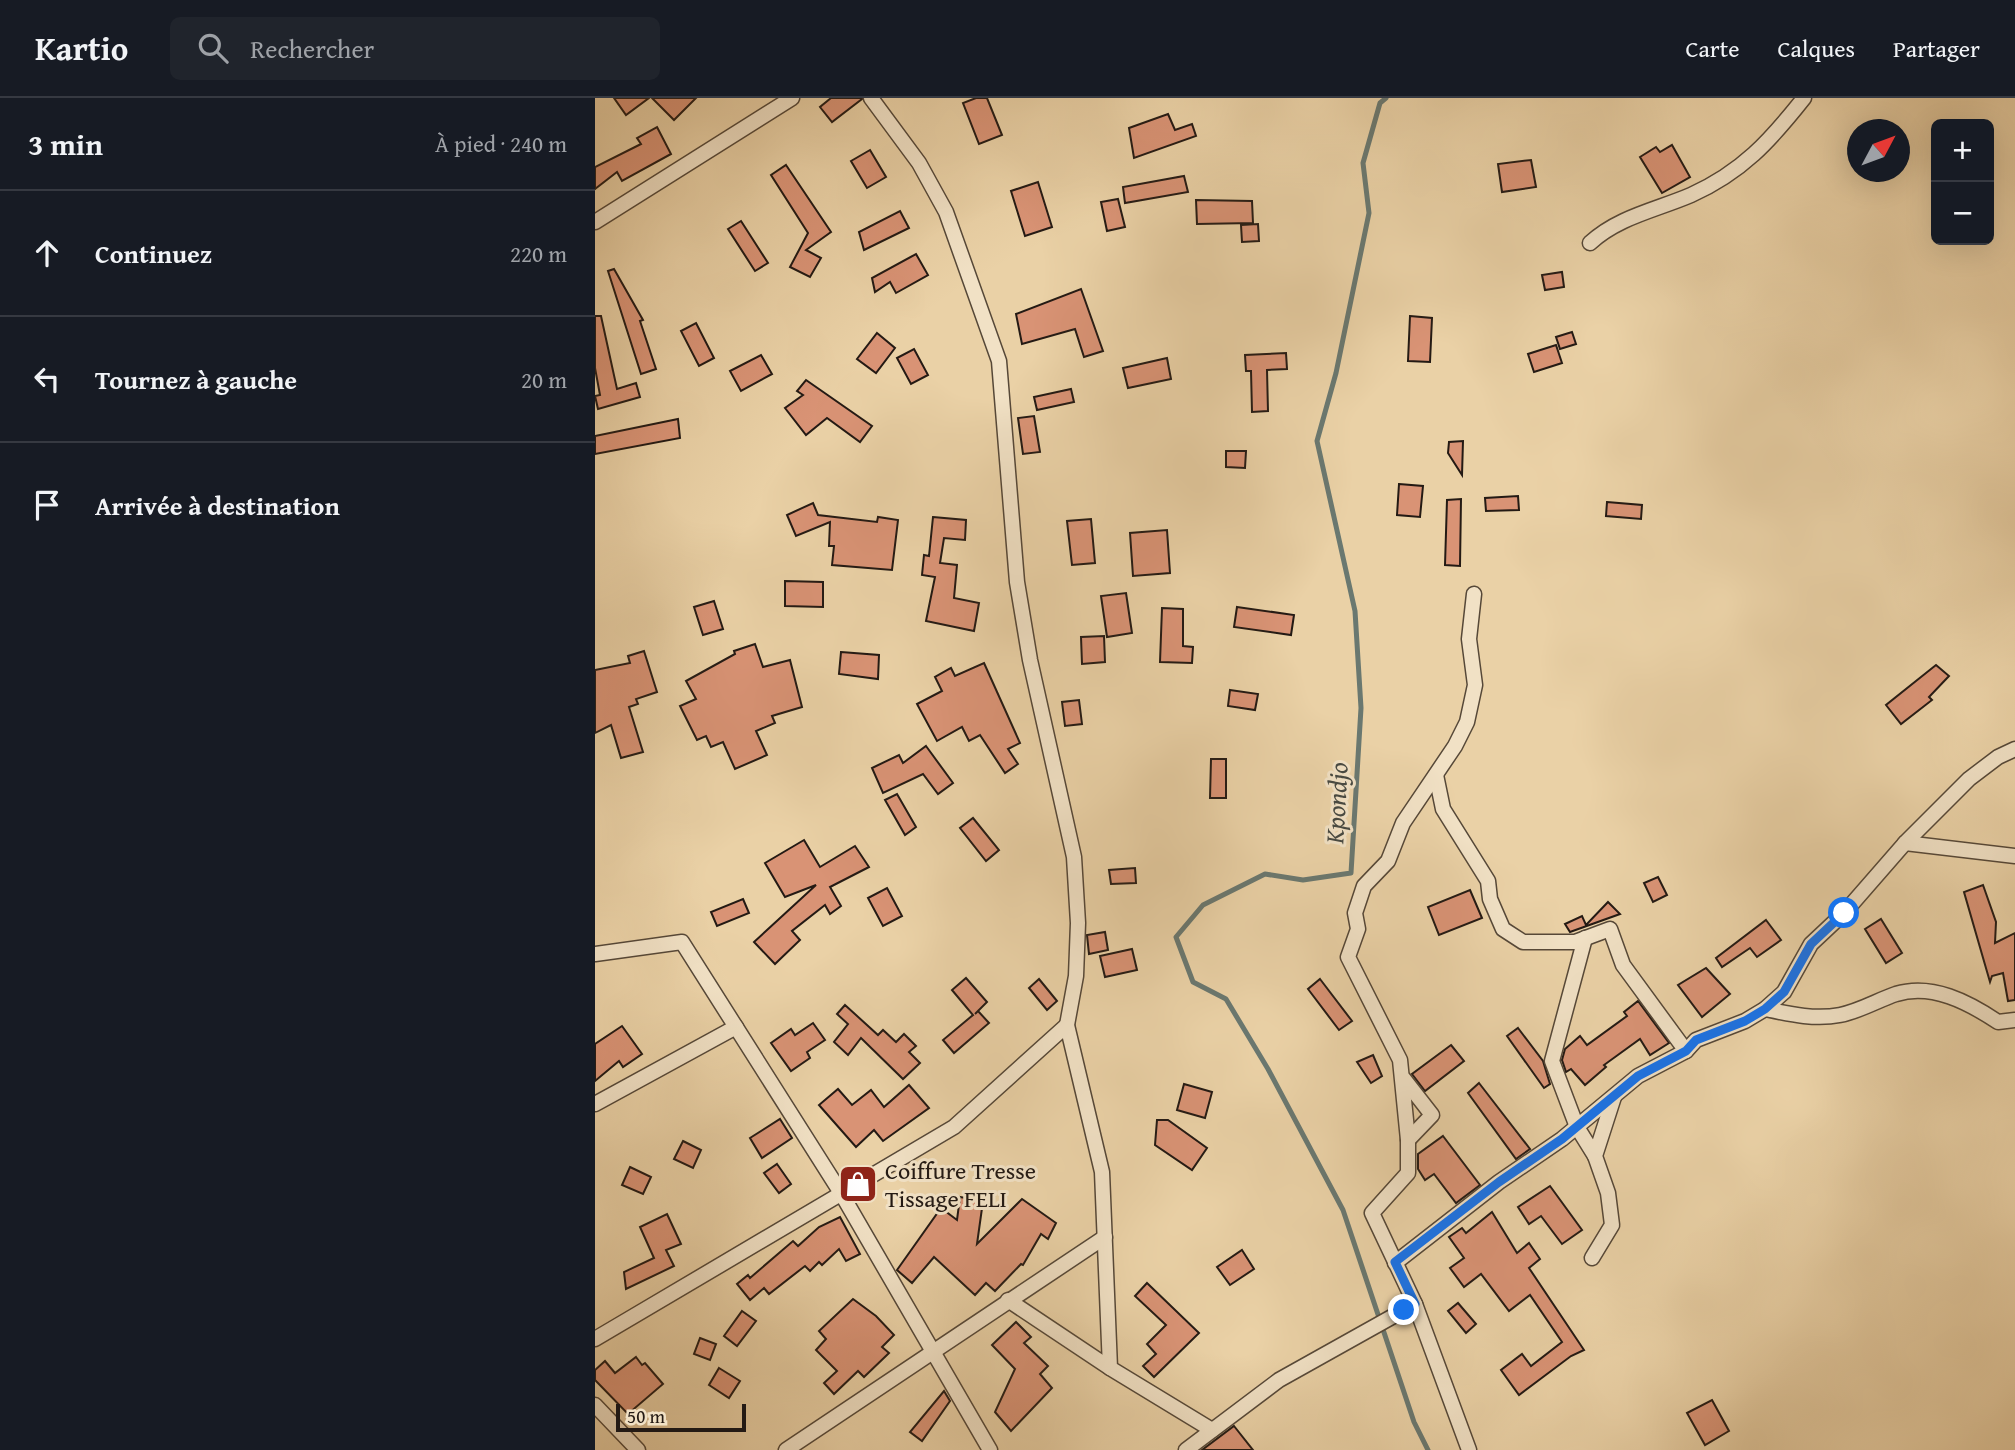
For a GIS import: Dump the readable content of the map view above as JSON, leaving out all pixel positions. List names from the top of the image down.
{
  "water": ["Kpondjo"],
  "places": {
    "shop": ["Coiffure Tresse Tissage FELI"]
  },
  "scale_bar": "50 m",
  "north": "top right",
  "page": {
    "header": "Kartio",
    "search": "Rechercher",
    "nav": ["Carte", "Calques", "Partager"],
    "heading": ["3 min", "À pied · 240 m"],
    "map_buttons": ["+", "−"],
    "list": [
      ["Continuez", "220 m"],
      ["Tournez à gauche", "20 m"],
      "Arrivée à destination"
    ],
    "scale": "50 m"
  }
}
